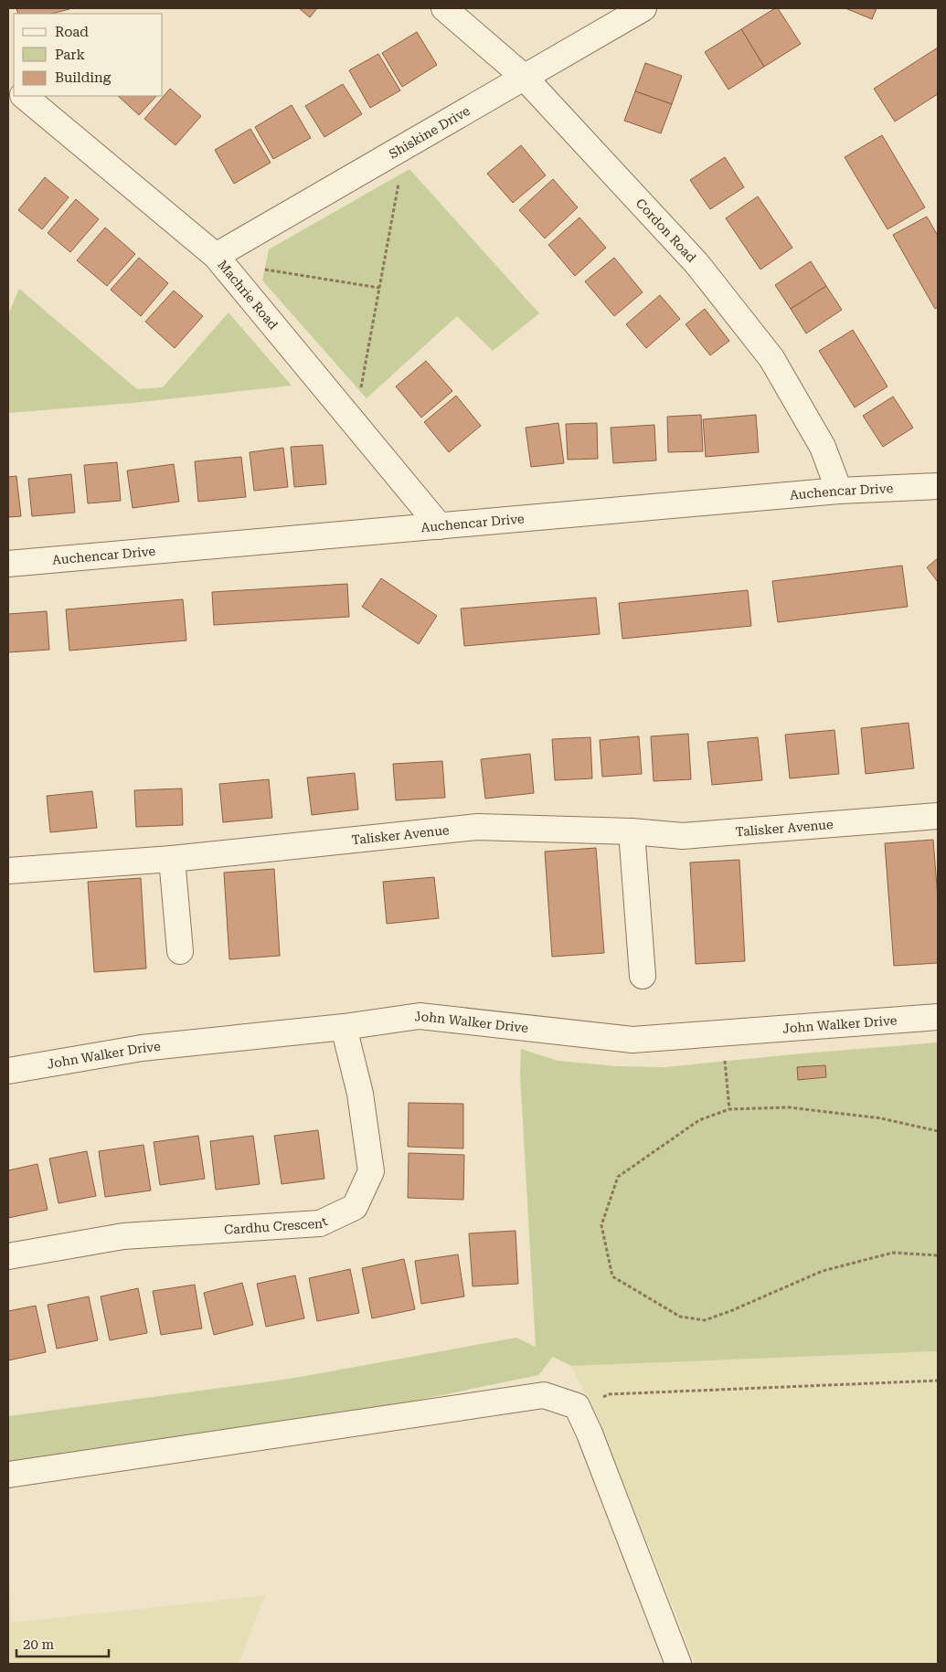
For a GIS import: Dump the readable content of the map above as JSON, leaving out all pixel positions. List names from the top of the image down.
{
  "streets": {
    "street": [
      "Shiskine Drive",
      "Cordon Road",
      "Machrie Road",
      "Auchencar Drive",
      "Talisker Avenue",
      "John Walker Drive",
      "Cardhu Crescent"
    ]
  },
  "crossings": [
    ["Shiskine Drive", "Cordon Road"],
    ["Shiskine Drive", "Machrie Road"],
    ["Cordon Road", "Auchencar Drive"],
    ["Machrie Road", "Auchencar Drive"],
    ["John Walker Drive", "Cardhu Crescent"]
  ],
  "legend": ["Road", "Park", "Building"],
  "scale_bar": "20 m"
}
